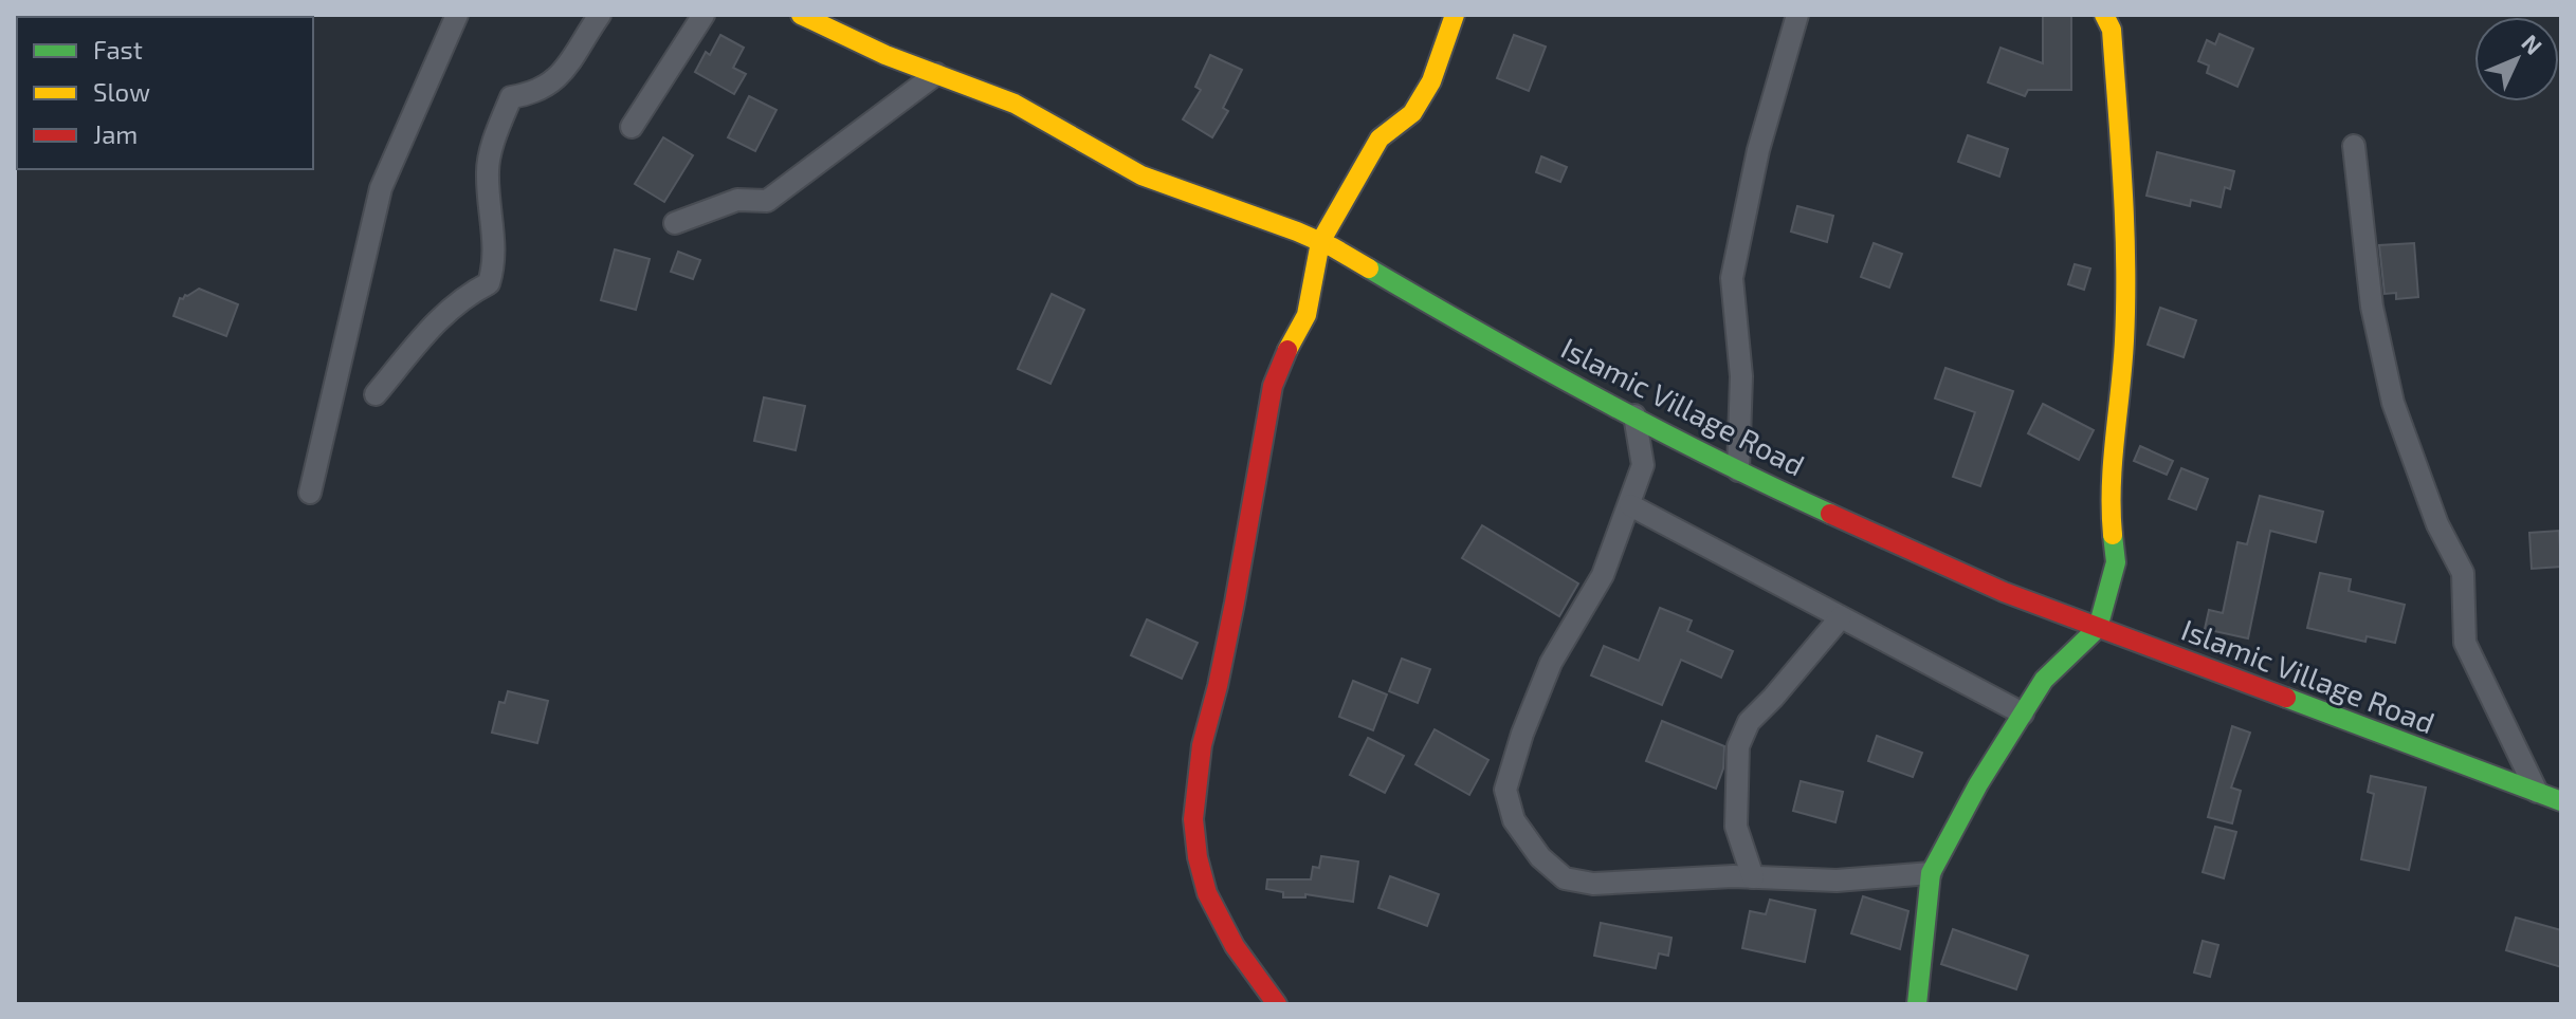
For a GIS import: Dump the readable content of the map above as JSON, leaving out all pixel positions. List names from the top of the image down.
{
  "streets": {
    "street": ["Islamic Village Road"]
  },
  "legend": ["Fast", "Slow", "Jam"],
  "north": "top right"
}
